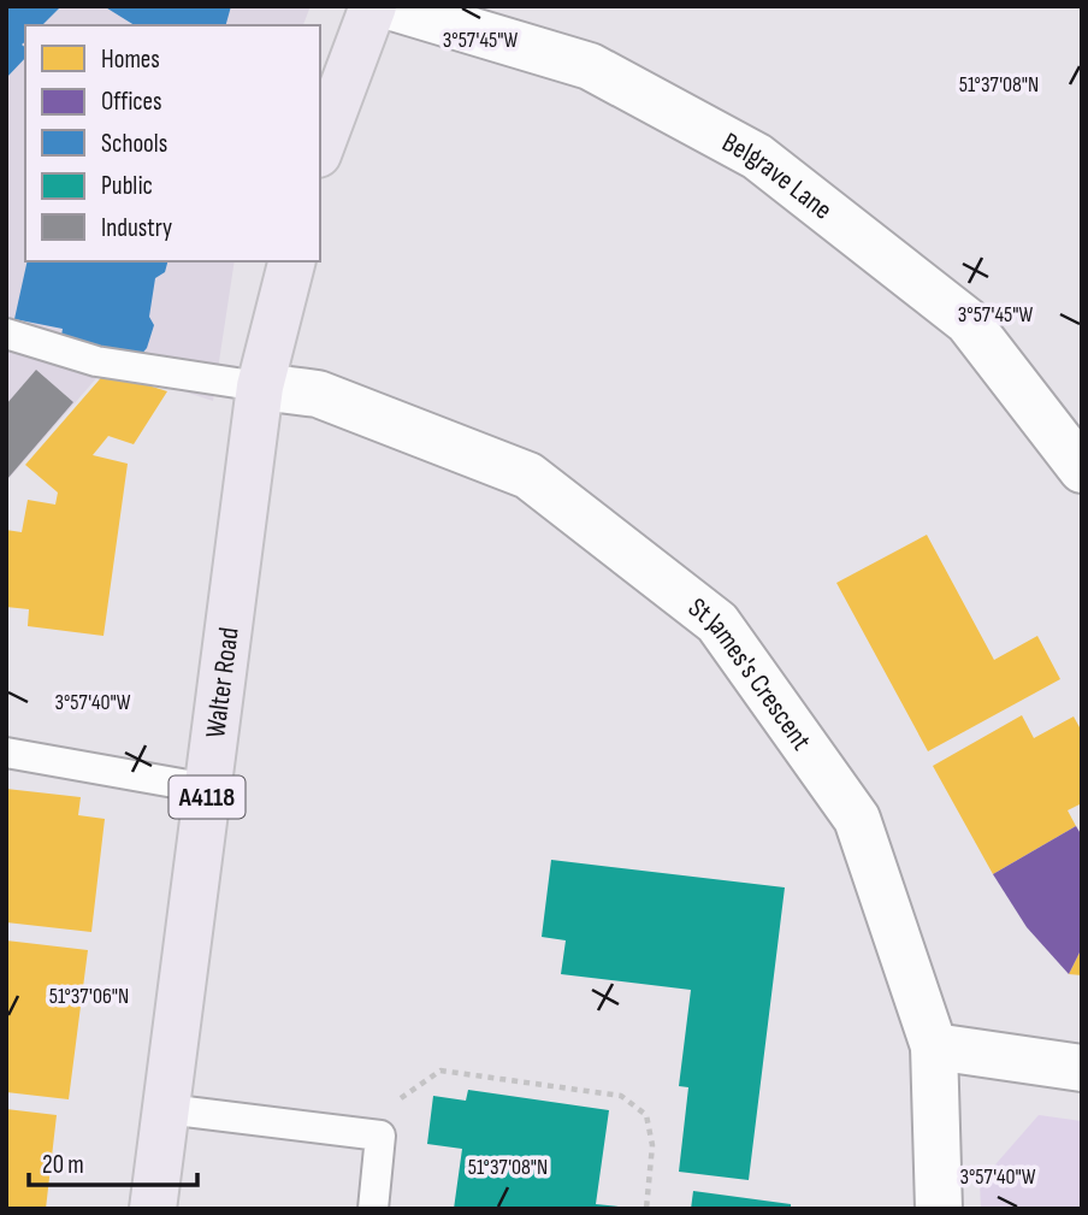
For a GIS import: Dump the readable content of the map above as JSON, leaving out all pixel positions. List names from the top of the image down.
{
  "streets": {
    "main road": ["Walter Road", "A4118"],
    "street": ["Belgrave Lane", "St James's Crescent"]
  },
  "crossings": [
    ["St James's Crescent", "Walter Road"]
  ],
  "legend": [
    "Homes",
    "Offices",
    "Schools",
    "Public",
    "Industry"
  ],
  "scale_bar": "20 m",
  "coordinates": [
    "3°57'45\"W",
    "51°37'08\"N",
    "3°57'40\"W",
    "51°37'06\"N"
  ]
}
